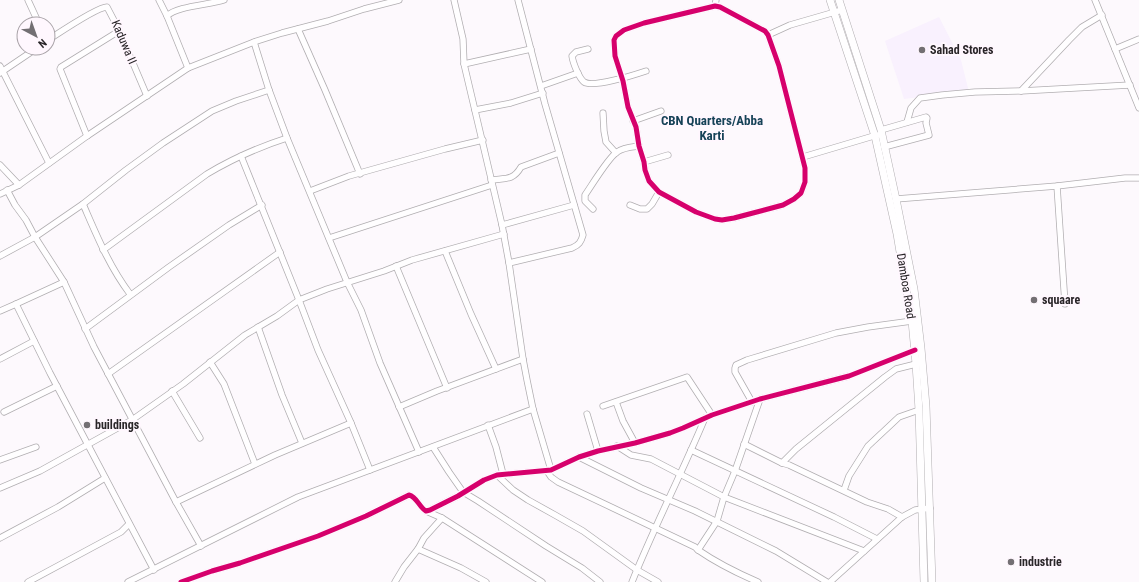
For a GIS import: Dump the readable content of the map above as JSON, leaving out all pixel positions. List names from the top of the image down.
{
  "streets": {
    "main road": ["Damboa Road"],
    "street": ["Kaduwa II"]
  },
  "districts": ["CBN Quarters/Abba Karti"],
  "places": [
    "Sahad Stores",
    "squaare",
    "buildings",
    "industrie"
  ],
  "north": "bottom right"
}
